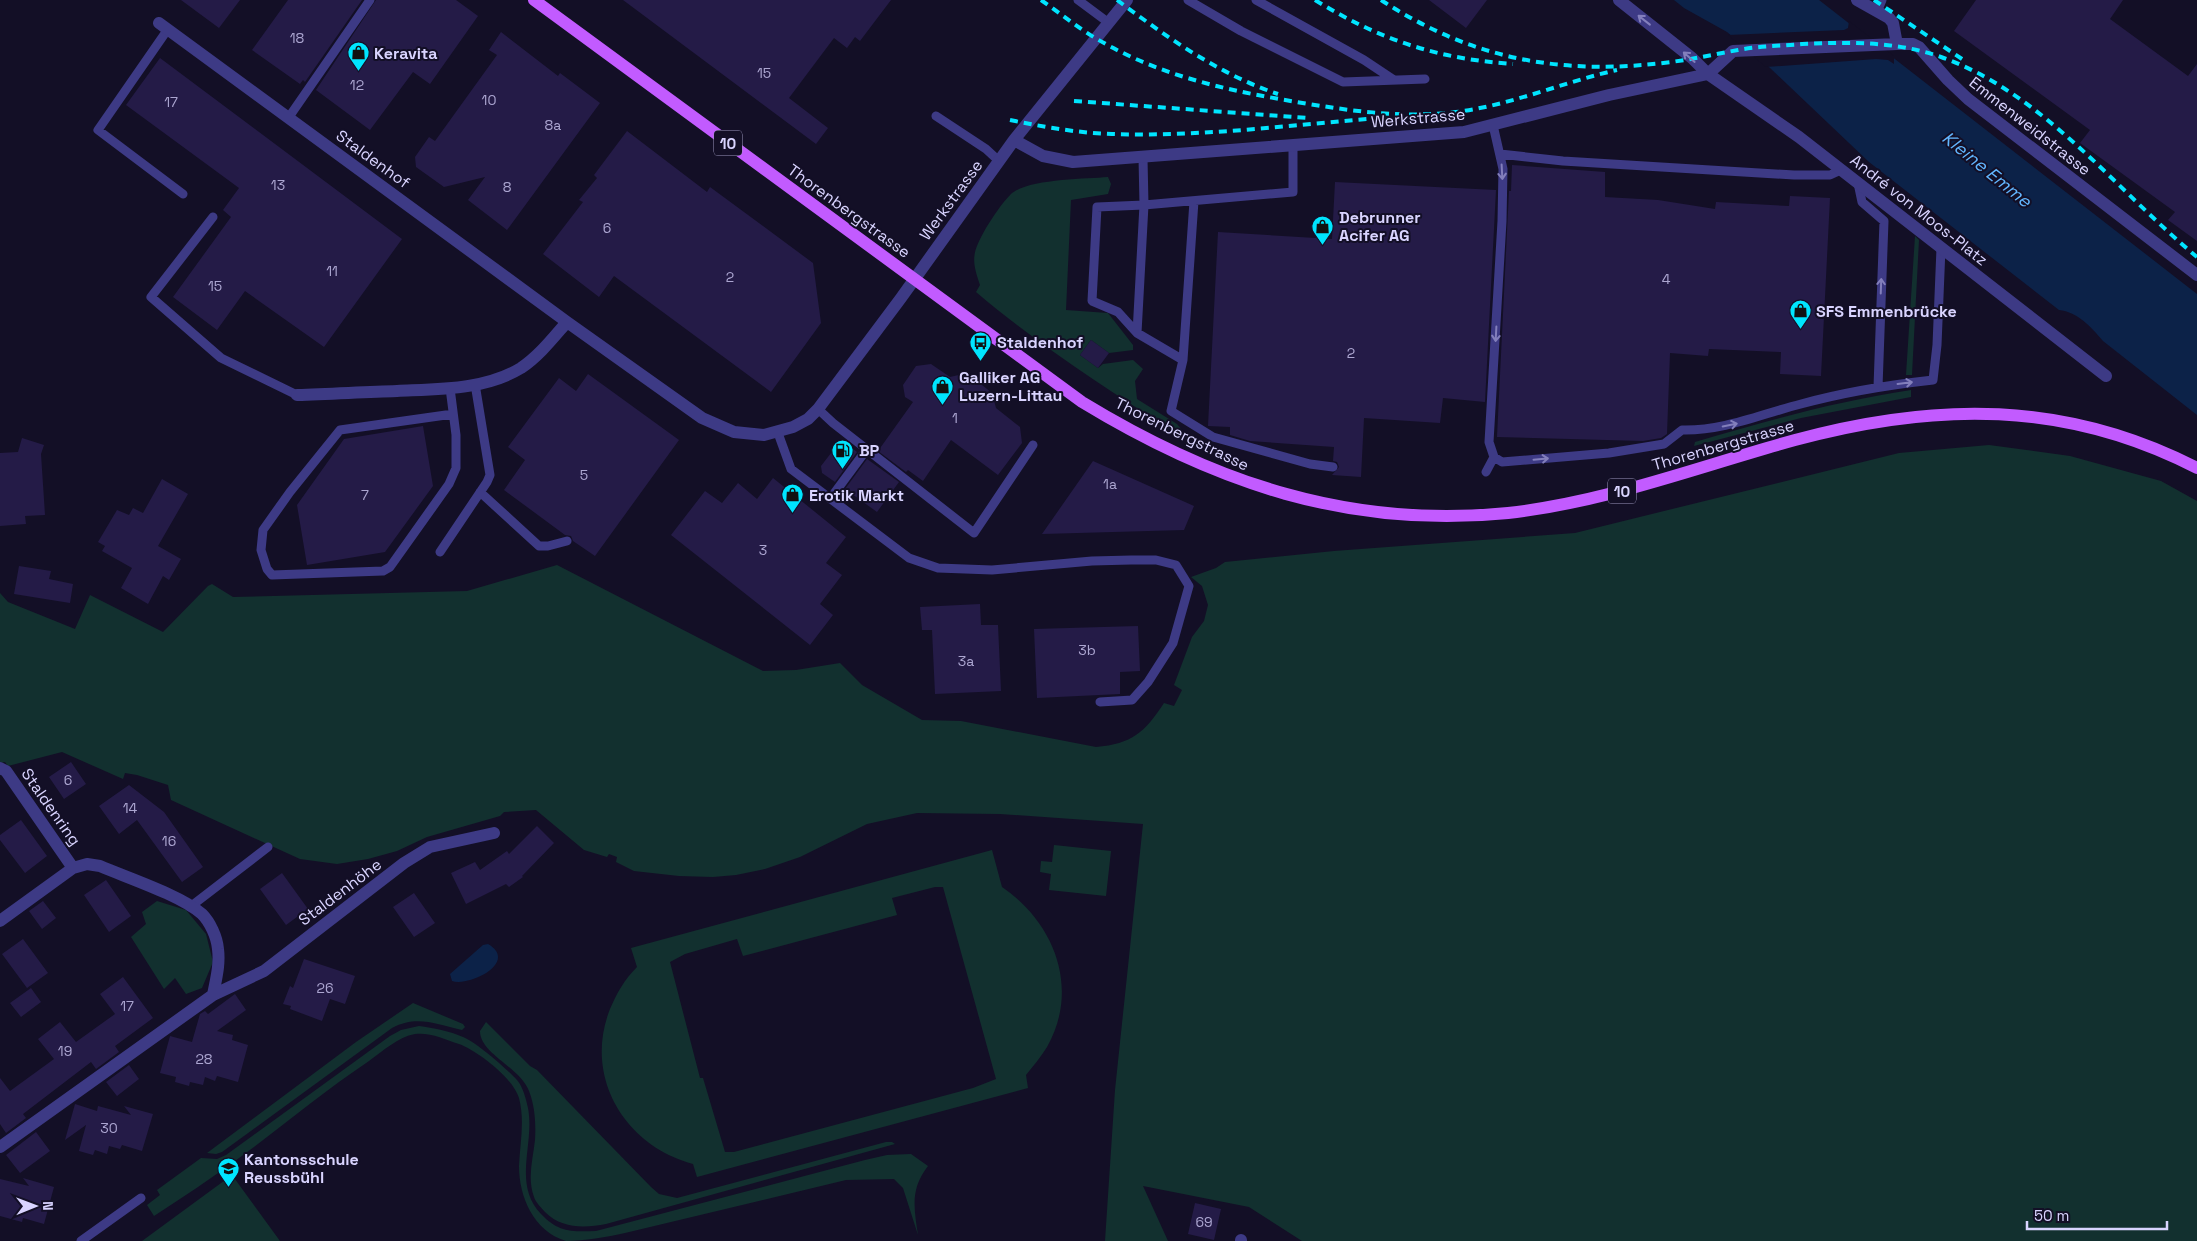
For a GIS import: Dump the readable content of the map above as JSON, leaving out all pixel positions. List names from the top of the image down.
{
  "streets": {
    "main road": ["10", "Thorenbergstrasse"],
    "street": [
      "Werkstrasse",
      "Emmenweidstrasse",
      "Staldenhof",
      "André von Moos-Platz",
      "Staldenring",
      "Staldenhöhe"
    ]
  },
  "crossings": [
    ["Werkstrasse", "Emmenweidstrasse"],
    ["Werkstrasse", "Staldenhof"],
    ["Werkstrasse", "André von Moos-Platz"],
    ["Werkstrasse", "Thorenbergstrasse"],
    ["Emmenweidstrasse", "André von Moos-Platz"],
    ["Staldenhof", "Thorenbergstrasse"]
  ],
  "water": ["Kleine Emme"],
  "places": {
    "shop": [
      "Keravita",
      "Debrunner Acifer AG",
      "SFS Emmenbrücke",
      "Galliker AG Luzern-Littau",
      "Erotik Markt"
    ],
    "bus stop": ["Staldenhof"],
    "fuel station": ["BP"],
    "school or university": ["Kantonsschule Reussbühl"]
  },
  "house_numbers": [
    "18",
    "15",
    "12",
    "10",
    "17",
    "8a",
    "13",
    "8",
    "6",
    "11",
    "2",
    "4",
    "15",
    "2",
    "1",
    "5",
    "1a",
    "7",
    "3",
    "3b",
    "3a",
    "6",
    "14",
    "16",
    "26",
    "17",
    "19",
    "28",
    "30",
    "69"
  ],
  "scale_bar": "50 m",
  "north": "right"
}
